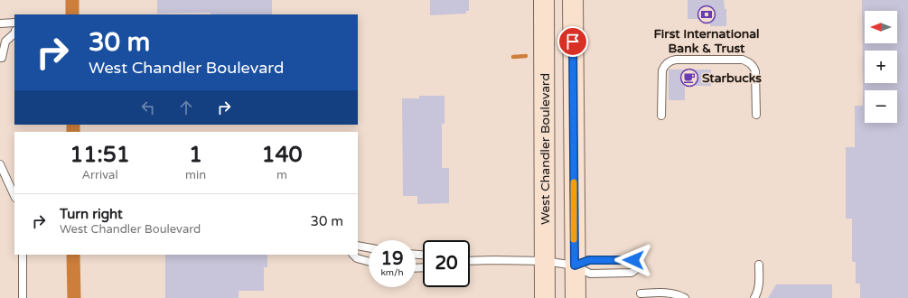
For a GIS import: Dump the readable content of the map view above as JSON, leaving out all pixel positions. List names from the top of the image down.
{
  "streets": {
    "main road": ["West Chandler Boulevard"]
  },
  "places": {
    "bank": ["First International Bank & Trust"],
    "cafe": ["Starbucks"]
  },
  "north": "left",
  "page": {
    "map_buttons": ["+", "−"],
    "turn": ["30 m", "West Chandler Boulevard"],
    "eta": [
      "11:51",
      "Arrival",
      "1",
      "min",
      "140",
      "m"
    ],
    "list": [
      {
        "name": "Turn right",
        "note": "West Chandler Boulevard",
        "value": "30 m"
      }
    ],
    "speed": "19 km/h",
    "limit": "20"
  }
}
